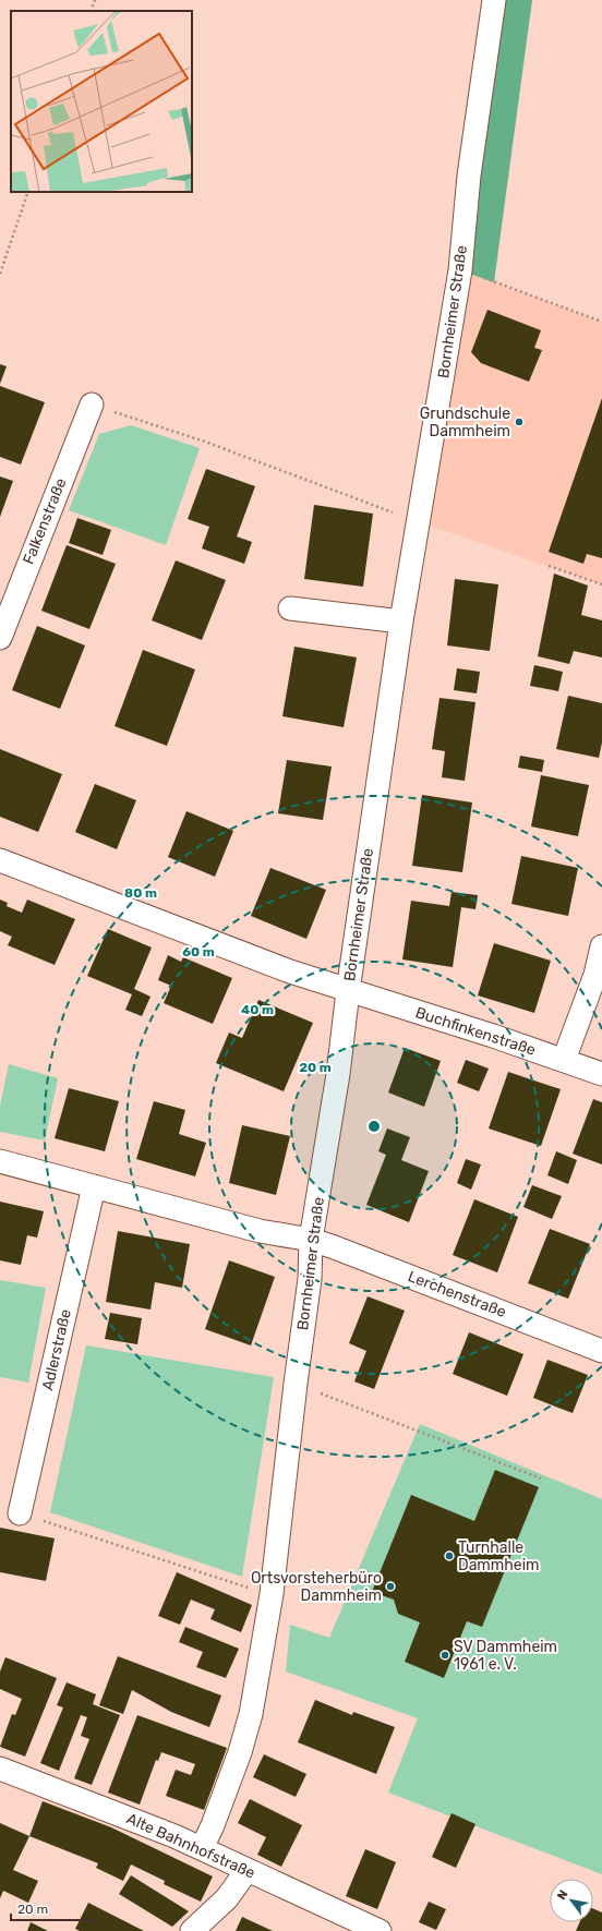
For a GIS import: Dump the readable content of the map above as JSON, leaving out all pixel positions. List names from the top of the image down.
{
  "streets": {
    "street": [
      "Bornheimer Straße",
      "Falkenstraße",
      "Buchfinkenstraße",
      "Lerchenstraße",
      "Adlerstraße",
      "Alte Bahnhofstraße"
    ]
  },
  "crossings": [
    ["Bornheimer Straße", "Buchfinkenstraße"],
    ["Bornheimer Straße", "Lerchenstraße"],
    ["Bornheimer Straße", "Alte Bahnhofstraße"]
  ],
  "places": [
    "Grundschule Dammheim",
    "Turnhalle Dammheim",
    "Ortsvorsteherbüro Dammheim",
    "SV Dammheim 1961 e. V."
  ],
  "scale_bar": "20 m",
  "north": "top left",
  "rings": [
    "80 m",
    "60 m",
    "40 m",
    "20 m"
  ]
}
